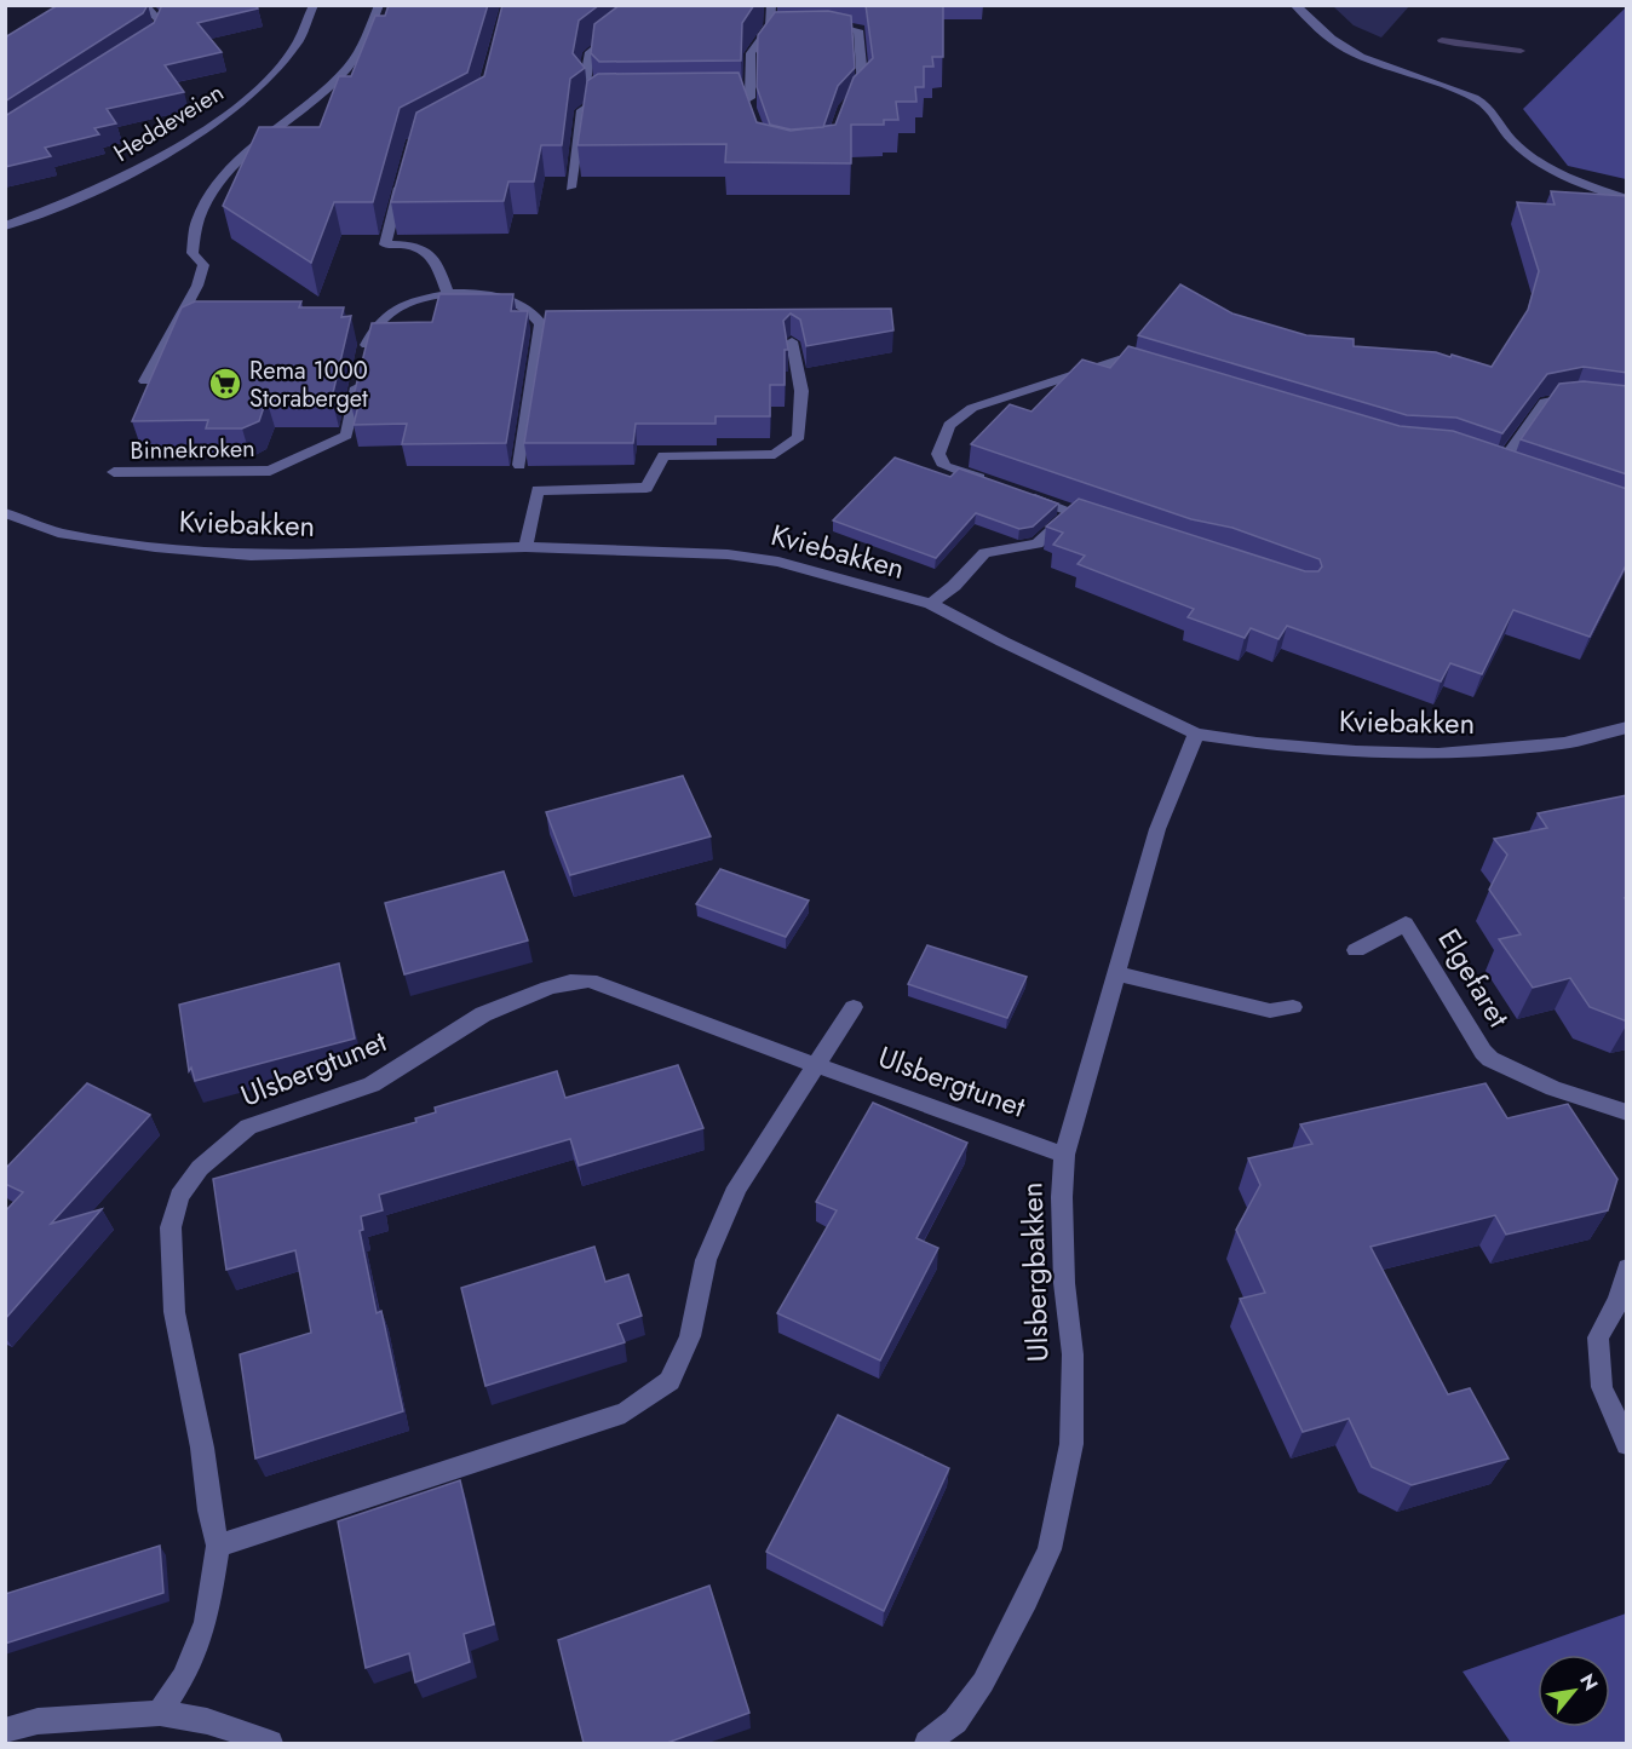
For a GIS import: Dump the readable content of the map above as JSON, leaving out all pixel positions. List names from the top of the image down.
{
  "streets": {
    "street": [
      "Heddeveien",
      "Binnekroken",
      "Kviebakken",
      "Elgefaret",
      "Ulsbergtunet",
      "Ulsbergbakken"
    ]
  },
  "crossings": [
    ["Kviebakken", "Ulsbergbakken"],
    ["Ulsbergtunet", "Ulsbergbakken"]
  ],
  "places": {
    "supermarket": ["Rema 1000 Storaberget"]
  },
  "north": "top right"
}
